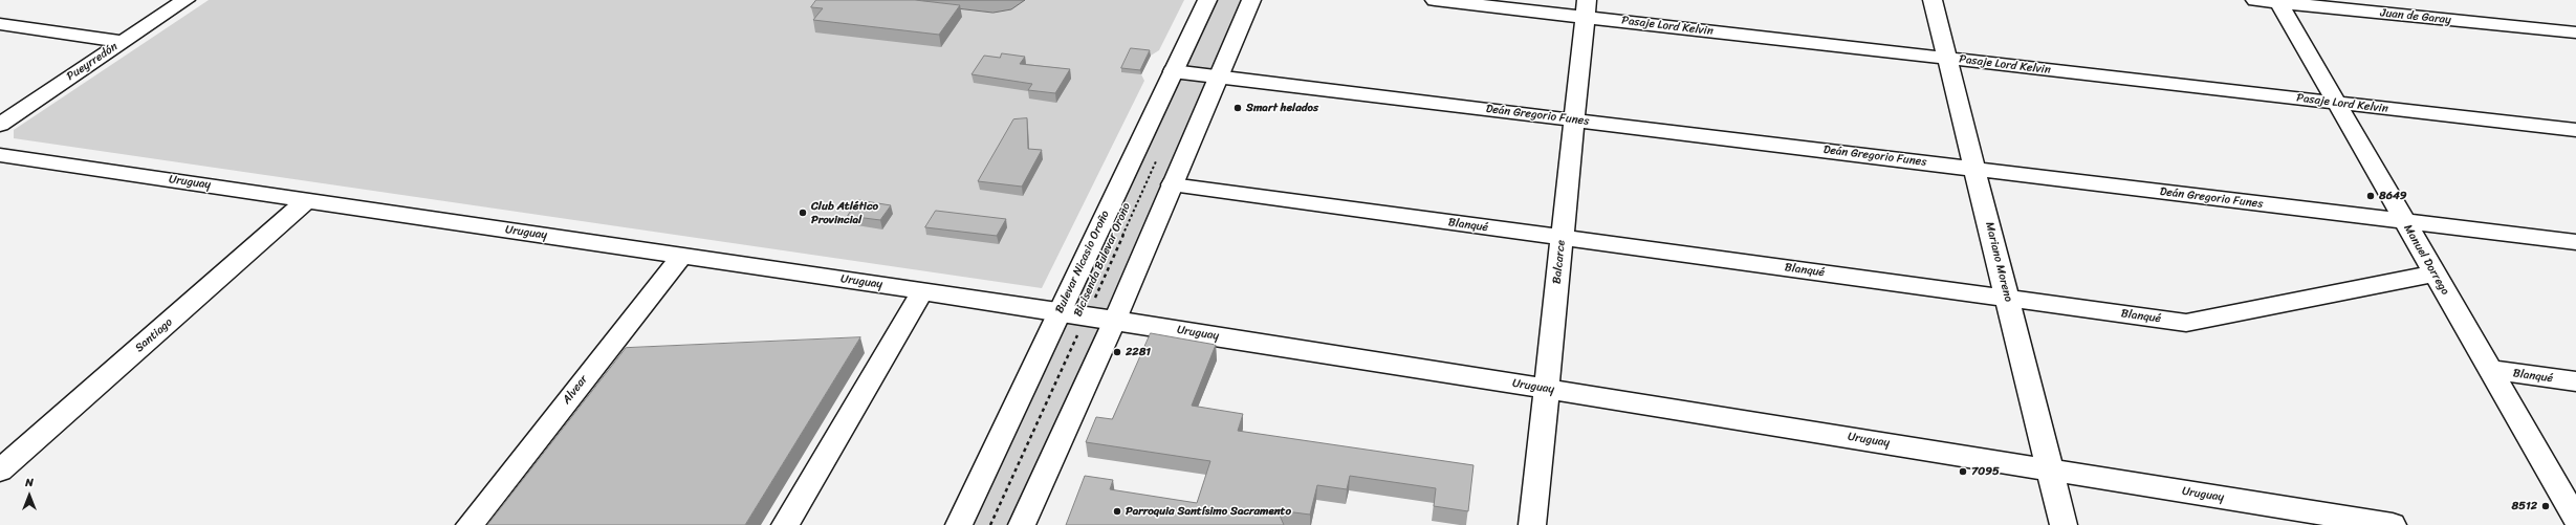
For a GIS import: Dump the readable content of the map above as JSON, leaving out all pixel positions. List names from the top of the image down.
{
  "streets": {
    "street": [
      "Juan de Garay",
      "Pasaje Lord Kelvin",
      "Pueyrredón",
      "Deán Gregorio Funes",
      "Uruguay",
      "Blanqué",
      "Manuel Dorrego",
      "Bulevar Nicasio Oroño",
      "Balcarce",
      "Mariano Moreno",
      "Santiago",
      "Alvear"
    ],
    "path": ["Bicisenda Bulevar Oroño"]
  },
  "crossings": [
    ["Juan de Garay", "Manuel Dorrego"],
    ["Pasaje Lord Kelvin", "Manuel Dorrego"],
    ["Pasaje Lord Kelvin", "Balcarce"],
    ["Pasaje Lord Kelvin", "Mariano Moreno"],
    ["Deán Gregorio Funes", "Manuel Dorrego"],
    ["Deán Gregorio Funes", "Bulevar Nicasio Oroño"],
    ["Deán Gregorio Funes", "Balcarce"],
    ["Deán Gregorio Funes", "Mariano Moreno"],
    ["Uruguay", "Bicisenda Bulevar Oroño"],
    ["Uruguay", "Bulevar Nicasio Oroño"],
    ["Uruguay", "Balcarce"],
    ["Uruguay", "Mariano Moreno"],
    ["Uruguay", "Santiago"],
    ["Uruguay", "Alvear"],
    ["Blanqué", "Manuel Dorrego"],
    ["Blanqué", "Balcarce"],
    ["Blanqué", "Mariano Moreno"]
  ],
  "places": [
    "Smart helados",
    "8649",
    "Club Atlético Provincial",
    "2281",
    "7095",
    "8512",
    "Parroquia Santísimo Sacramento"
  ],
  "north": "top"
}
